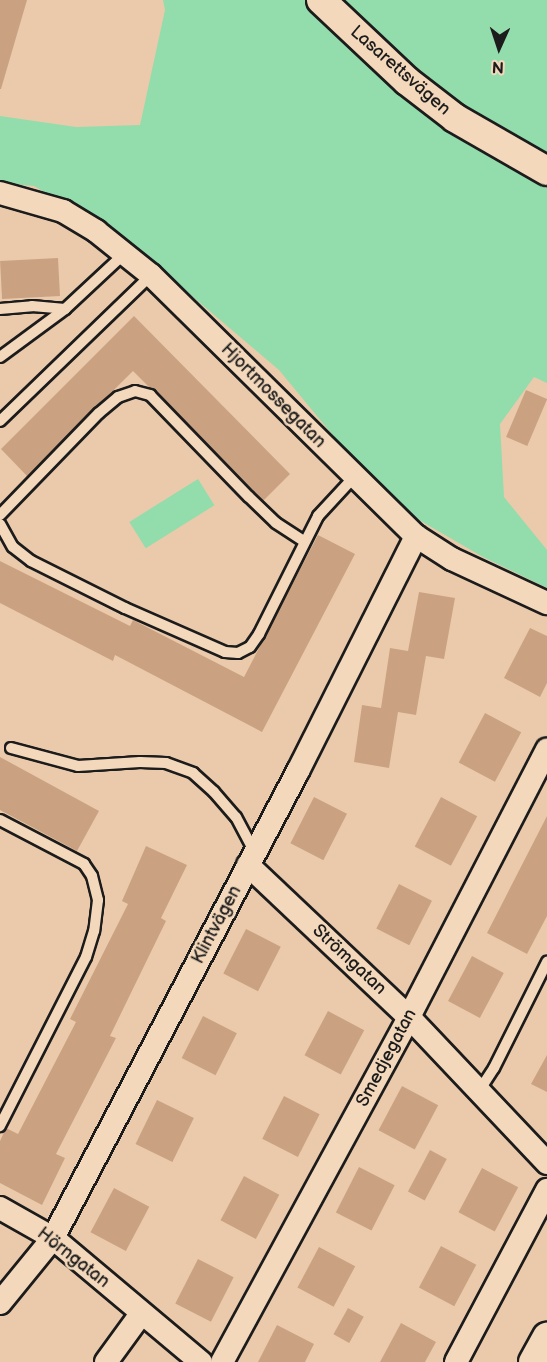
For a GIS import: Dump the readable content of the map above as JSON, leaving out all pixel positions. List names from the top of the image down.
{
  "streets": {
    "street": [
      "Lasarettsvägen",
      "Hjortmossegatan",
      "Klintvägen",
      "Strömgatan",
      "Smedjegatan",
      "Hörngatan"
    ]
  },
  "crossings": [
    ["Hjortmossegatan", "Klintvägen"],
    ["Klintvägen", "Strömgatan"],
    ["Klintvägen", "Hörngatan"],
    ["Strömgatan", "Smedjegatan"]
  ],
  "north": "bottom"
}
